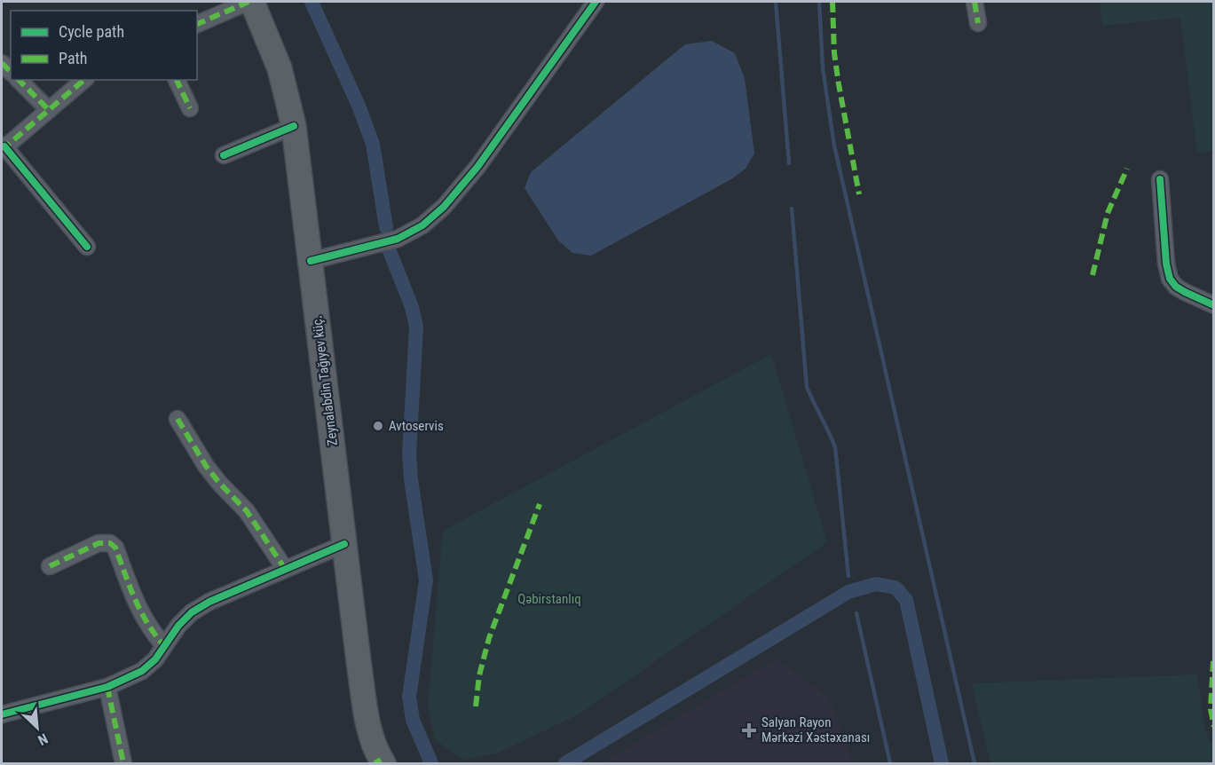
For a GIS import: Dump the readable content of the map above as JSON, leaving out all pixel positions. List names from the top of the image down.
{
  "streets": {
    "main road": ["Zeynalabdin Tağıyev küç."]
  },
  "parks": ["Qəbirstanlıq"],
  "places": {
    "other": ["Avtoservis"],
    "health": ["Salyan Rayon Mərkəzi Xəstəxanası"]
  },
  "legend": ["Cycle path", "Path"],
  "north": "bottom right"
}
